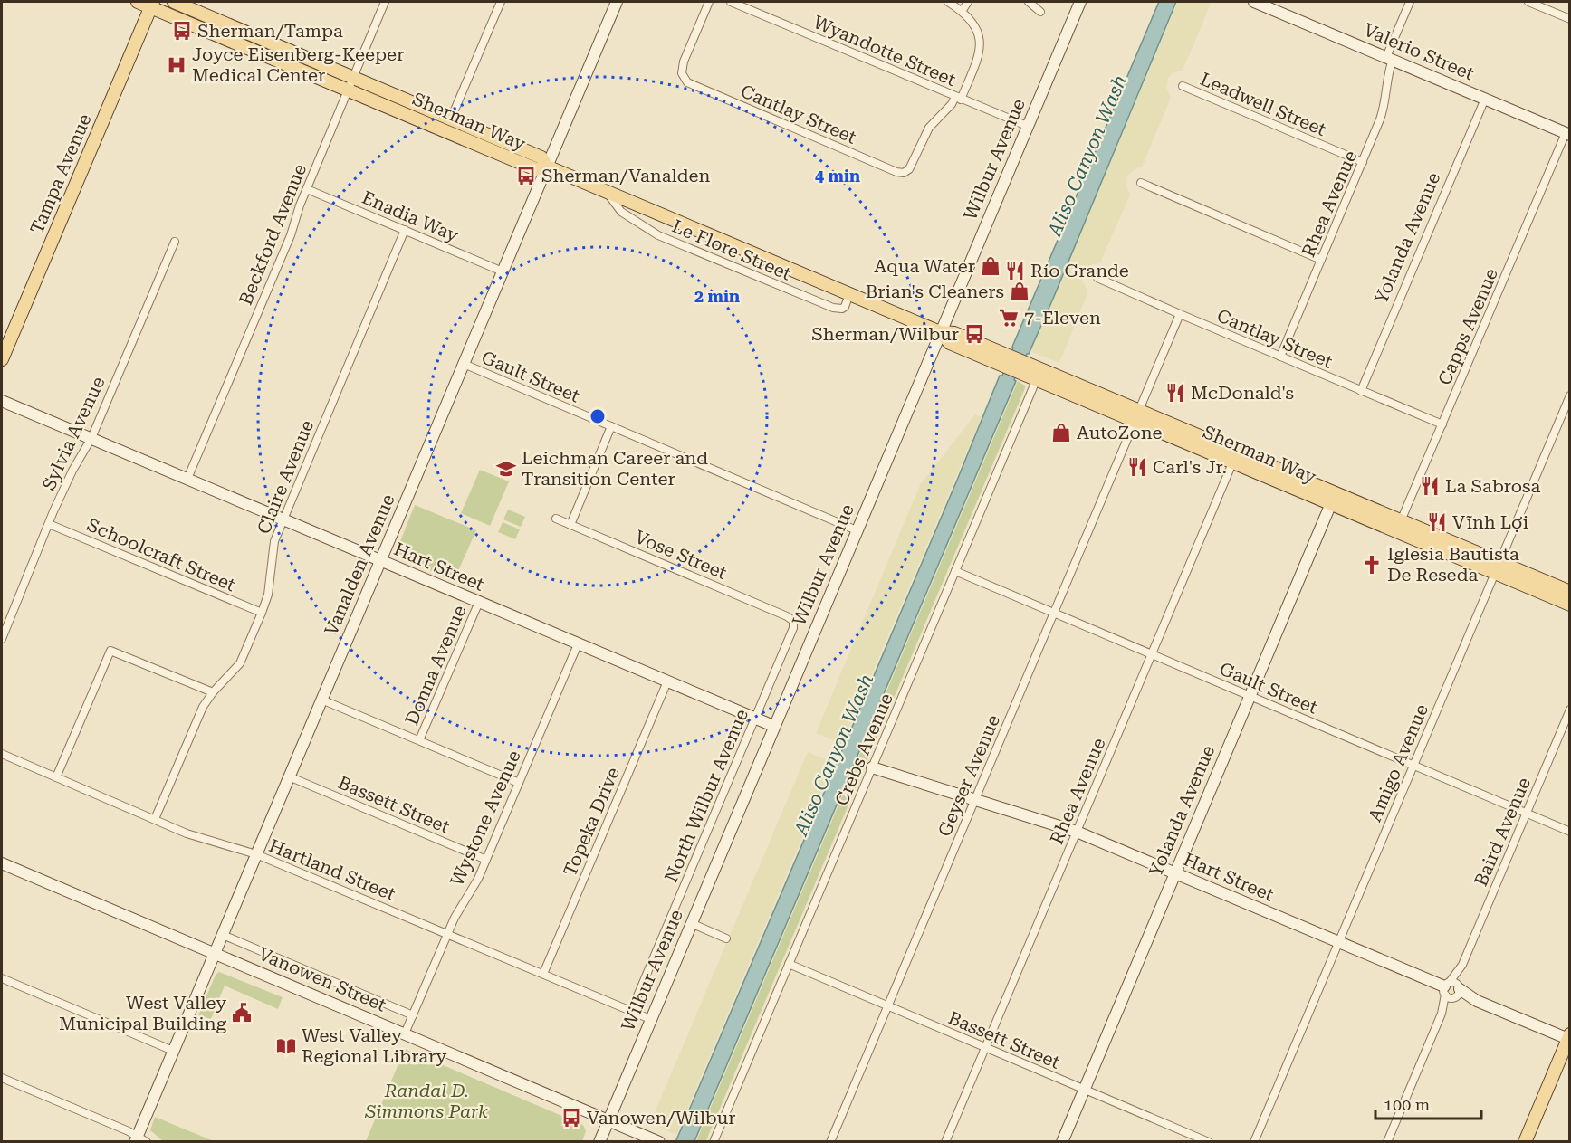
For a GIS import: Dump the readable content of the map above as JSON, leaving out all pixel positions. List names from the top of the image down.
{
  "streets": {
    "main road": ["Sherman Way", "Tampa Avenue"],
    "street": [
      "Wyandotte Street",
      "Valerio Street",
      "Leadwell Street",
      "Cantlay Street",
      "Wilbur Avenue",
      "Rhea Avenue",
      "Enadia Way",
      "Beckford Avenue",
      "Yolanda Avenue",
      "Le Flore Street",
      "Capps Avenue",
      "Gault Street",
      "Sylvia Avenue",
      "Claire Avenue",
      "Schoolcraft Street",
      "Vose Street",
      "Vanalden Avenue",
      "Hart Street",
      "Donna Avenue",
      "Crebs Avenue",
      "Amigo Avenue",
      "Geyser Avenue",
      "North Wilbur Avenue",
      "Bassett Street",
      "Wystone Avenue",
      "Topeka Drive",
      "Baird Avenue",
      "Hartland Street",
      "Vanowen Street"
    ]
  },
  "crossings": [
    ["Wyandotte Street", "Cantlay Street"],
    ["Wyandotte Street", "Wilbur Avenue"],
    ["Valerio Street", "Rhea Avenue"],
    ["Valerio Street", "Yolanda Avenue"],
    ["Valerio Street", "Capps Avenue"],
    ["Leadwell Street", "Rhea Avenue"],
    ["Cantlay Street", "Rhea Avenue"],
    ["Cantlay Street", "Yolanda Avenue"],
    ["Cantlay Street", "Capps Avenue"],
    ["Cantlay Street", "Geyser Avenue"],
    ["Sherman Way", "Wilbur Avenue"],
    ["Sherman Way", "Tampa Avenue"],
    ["Sherman Way", "Rhea Avenue"],
    ["Sherman Way", "Beckford Avenue"],
    ["Sherman Way", "Yolanda Avenue"],
    ["Sherman Way", "Le Flore Street"],
    ["Sherman Way", "Capps Avenue"],
    ["Sherman Way", "Vanalden Avenue"],
    ["Sherman Way", "Crebs Avenue"],
    ["Sherman Way", "Amigo Avenue"],
    ["Sherman Way", "Geyser Avenue"],
    ["Wilbur Avenue", "Gault Street"],
    ["Wilbur Avenue", "Hart Street"],
    ["Wilbur Avenue", "Hartland Street"],
    ["Wilbur Avenue", "Vanowen Street"],
    ["Rhea Avenue", "Gault Street"],
    ["Rhea Avenue", "Hart Street"],
    ["Rhea Avenue", "Bassett Street"],
    ["Enadia Way", "Beckford Avenue"],
    ["Enadia Way", "Claire Avenue"],
    ["Enadia Way", "Vanalden Avenue"],
    ["Beckford Avenue", "Hart Street"],
    ["Yolanda Avenue", "Gault Street"],
    ["Yolanda Avenue", "Hart Street"],
    ["Yolanda Avenue", "Bassett Street"],
    ["Gault Street", "Vanalden Avenue"],
    ["Gault Street", "Crebs Avenue"],
    ["Gault Street", "Amigo Avenue"],
    ["Gault Street", "Geyser Avenue"],
    ["Gault Street", "Baird Avenue"],
    ["Sylvia Avenue", "Schoolcraft Street"],
    ["Sylvia Avenue", "Hart Street"],
    ["Claire Avenue", "Schoolcraft Street"],
    ["Claire Avenue", "Hart Street"],
    ["Claire Avenue", "Hartland Street"],
    ["Vose Street", "North Wilbur Avenue"],
    ["Vanalden Avenue", "Hart Street"],
    ["Vanalden Avenue", "Bassett Street"],
    ["Vanalden Avenue", "Hartland Street"],
    ["Vanalden Avenue", "Vanowen Street"],
    ["Hart Street", "Donna Avenue"],
    ["Hart Street", "Crebs Avenue"],
    ["Hart Street", "Amigo Avenue"],
    ["Hart Street", "Geyser Avenue"],
    ["Hart Street", "North Wilbur Avenue"],
    ["Hart Street", "Wystone Avenue"],
    ["Hart Street", "Topeka Drive"],
    ["Hart Street", "Baird Avenue"],
    ["Crebs Avenue", "Bassett Street"],
    ["Geyser Avenue", "Bassett Street"],
    ["North Wilbur Avenue", "Hartland Street"],
    ["Bassett Street", "Wystone Avenue"],
    ["Wystone Avenue", "Hartland Street"],
    ["Wystone Avenue", "Vanowen Street"],
    ["Topeka Drive", "Hartland Street"]
  ],
  "water": ["Aliso Canyon Wash"],
  "parks": ["Randal D. Simmons Park"],
  "places": {
    "bus stop": [
      "Sherman/Tampa",
      "Sherman/Vanalden",
      "Sherman/Wilbur",
      "Vanowen/Wilbur"
    ],
    "hospital": ["Joyce Eisenberg-Keeper Medical Center"],
    "shop": ["Aqua Water", "Brian's Cleaners", "AutoZone"],
    "restaurant": [
      "Río Grande",
      "McDonald's",
      "Carl's Jr.",
      "La Sabrosa",
      "Vĩnh Lợi"
    ],
    "supermarket": ["7-Eleven"],
    "school or university": ["Leichman Career and Transition Center"],
    "church": ["Iglesia Bautista De Reseda"],
    "public building": ["West Valley Municipal Building"],
    "library": ["West Valley Regional Library"]
  },
  "scale_bar": "100 m",
  "rings": ["4 min", "2 min"]
}
